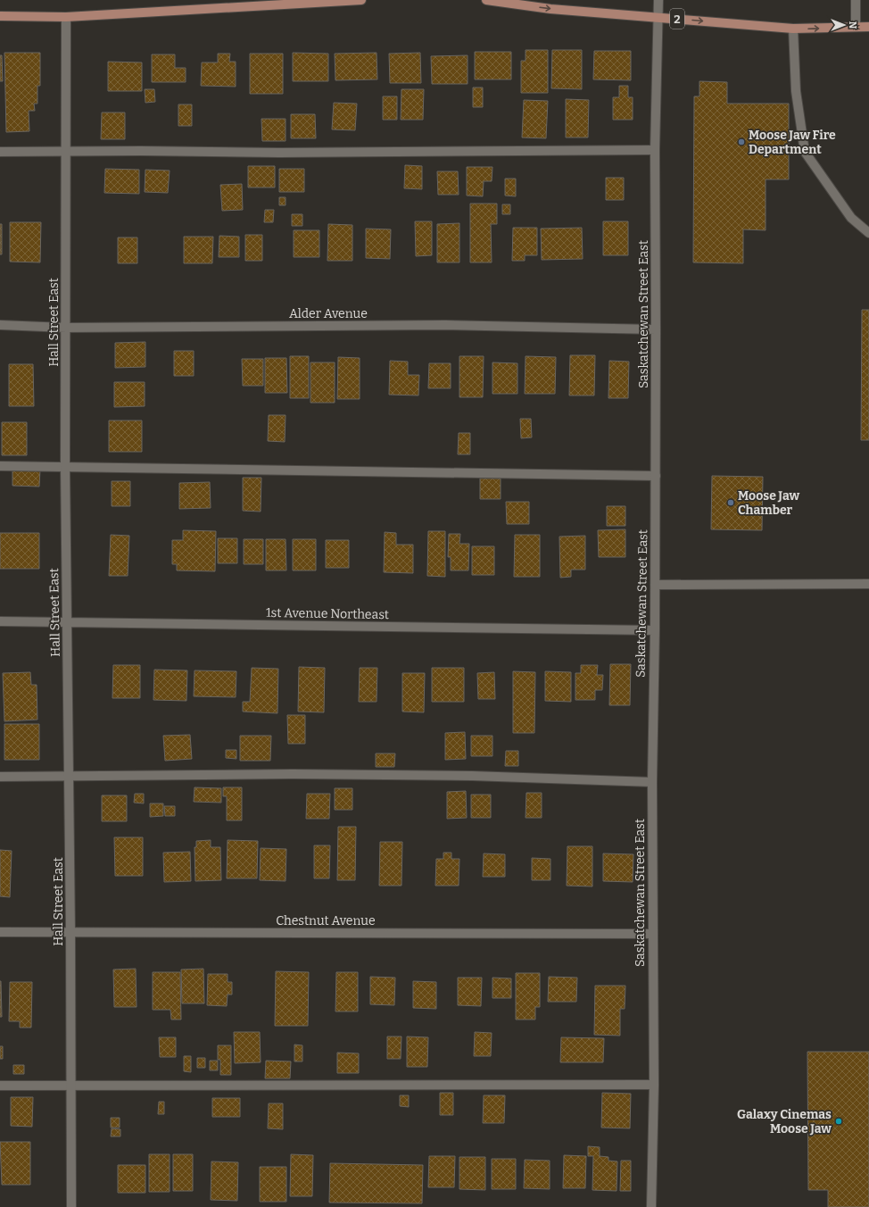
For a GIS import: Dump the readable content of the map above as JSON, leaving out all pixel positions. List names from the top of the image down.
{
  "streets": {
    "main road": ["2"],
    "street": [
      "Alder Avenue",
      "Saskatchewan Street East",
      "Hall Street East",
      "1st Avenue Northeast",
      "Chestnut Avenue"
    ]
  },
  "crossings": [
    ["2", "Saskatchewan Street East"],
    ["Alder Avenue", "Saskatchewan Street East"],
    ["Alder Avenue", "Hall Street East"],
    ["Saskatchewan Street East", "1st Avenue Northeast"],
    ["Saskatchewan Street East", "Chestnut Avenue"],
    ["Hall Street East", "1st Avenue Northeast"],
    ["Hall Street East", "Chestnut Avenue"]
  ],
  "places": ["Moose Jaw Fire Department", "Moose Jaw Chamber", "Galaxy Cinemas Moose Jaw"],
  "north": "right"
}
